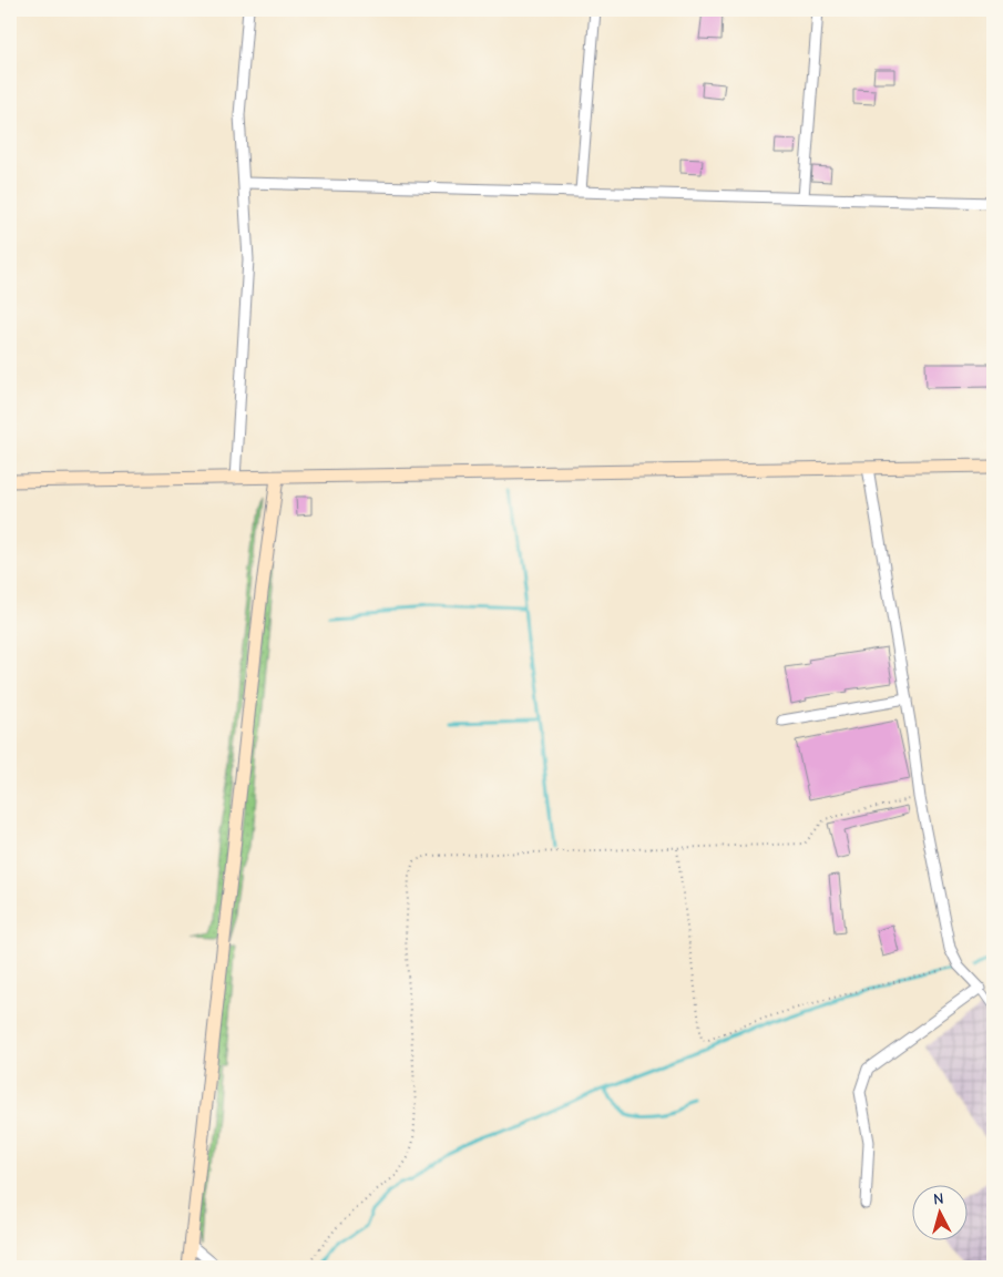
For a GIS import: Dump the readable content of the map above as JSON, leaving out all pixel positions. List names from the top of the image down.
{
  "north": "top"
}
